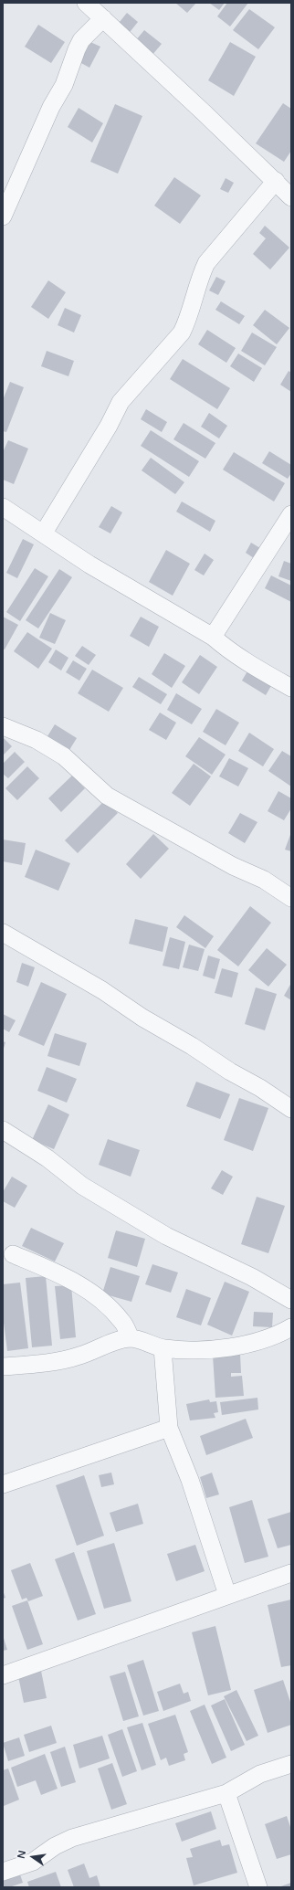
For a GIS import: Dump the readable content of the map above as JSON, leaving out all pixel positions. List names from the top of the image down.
{
  "north": "left"
}
